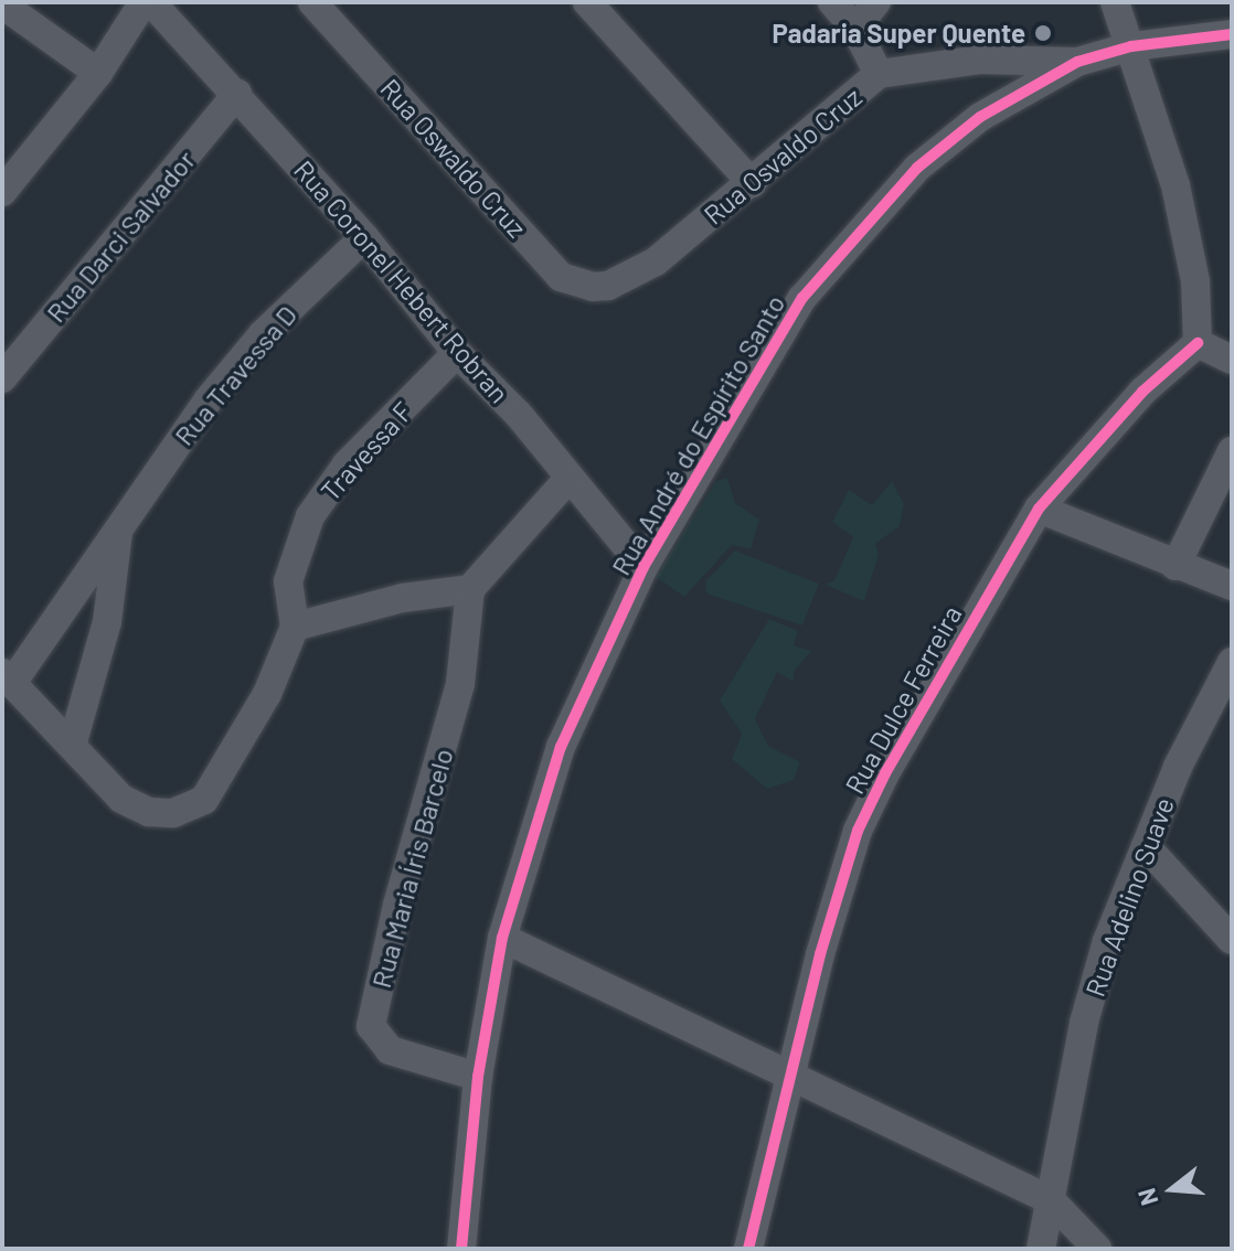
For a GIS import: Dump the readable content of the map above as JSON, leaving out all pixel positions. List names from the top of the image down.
{
  "streets": {
    "street": [
      "Rua Osvaldo Cruz",
      "Rua Oswaldo Cruz",
      "Rua Darci Salvador",
      "Rua Coronel Hebert Robran",
      "Rua Travessa D",
      "Rua André do Espírito Santo",
      "Travessa F",
      "Rua Dulce Ferreira",
      "Rua Maria Íris Barcelo",
      "Rua Adelino Suave"
    ]
  },
  "crossings": [
    ["Rua Osvaldo Cruz", "Rua Oswaldo Cruz"],
    ["Rua Osvaldo Cruz", "Rua André do Espírito Santo"],
    ["Rua Darci Salvador", "Rua Coronel Hebert Robran"],
    ["Rua Coronel Hebert Robran", "Rua Travessa D"],
    ["Rua Coronel Hebert Robran", "Rua André do Espírito Santo"],
    ["Rua Coronel Hebert Robran", "Travessa F"],
    ["Rua André do Espírito Santo", "Rua Maria Íris Barcelo"]
  ],
  "places": ["Padaria Super Quente"],
  "north": "left"
}
